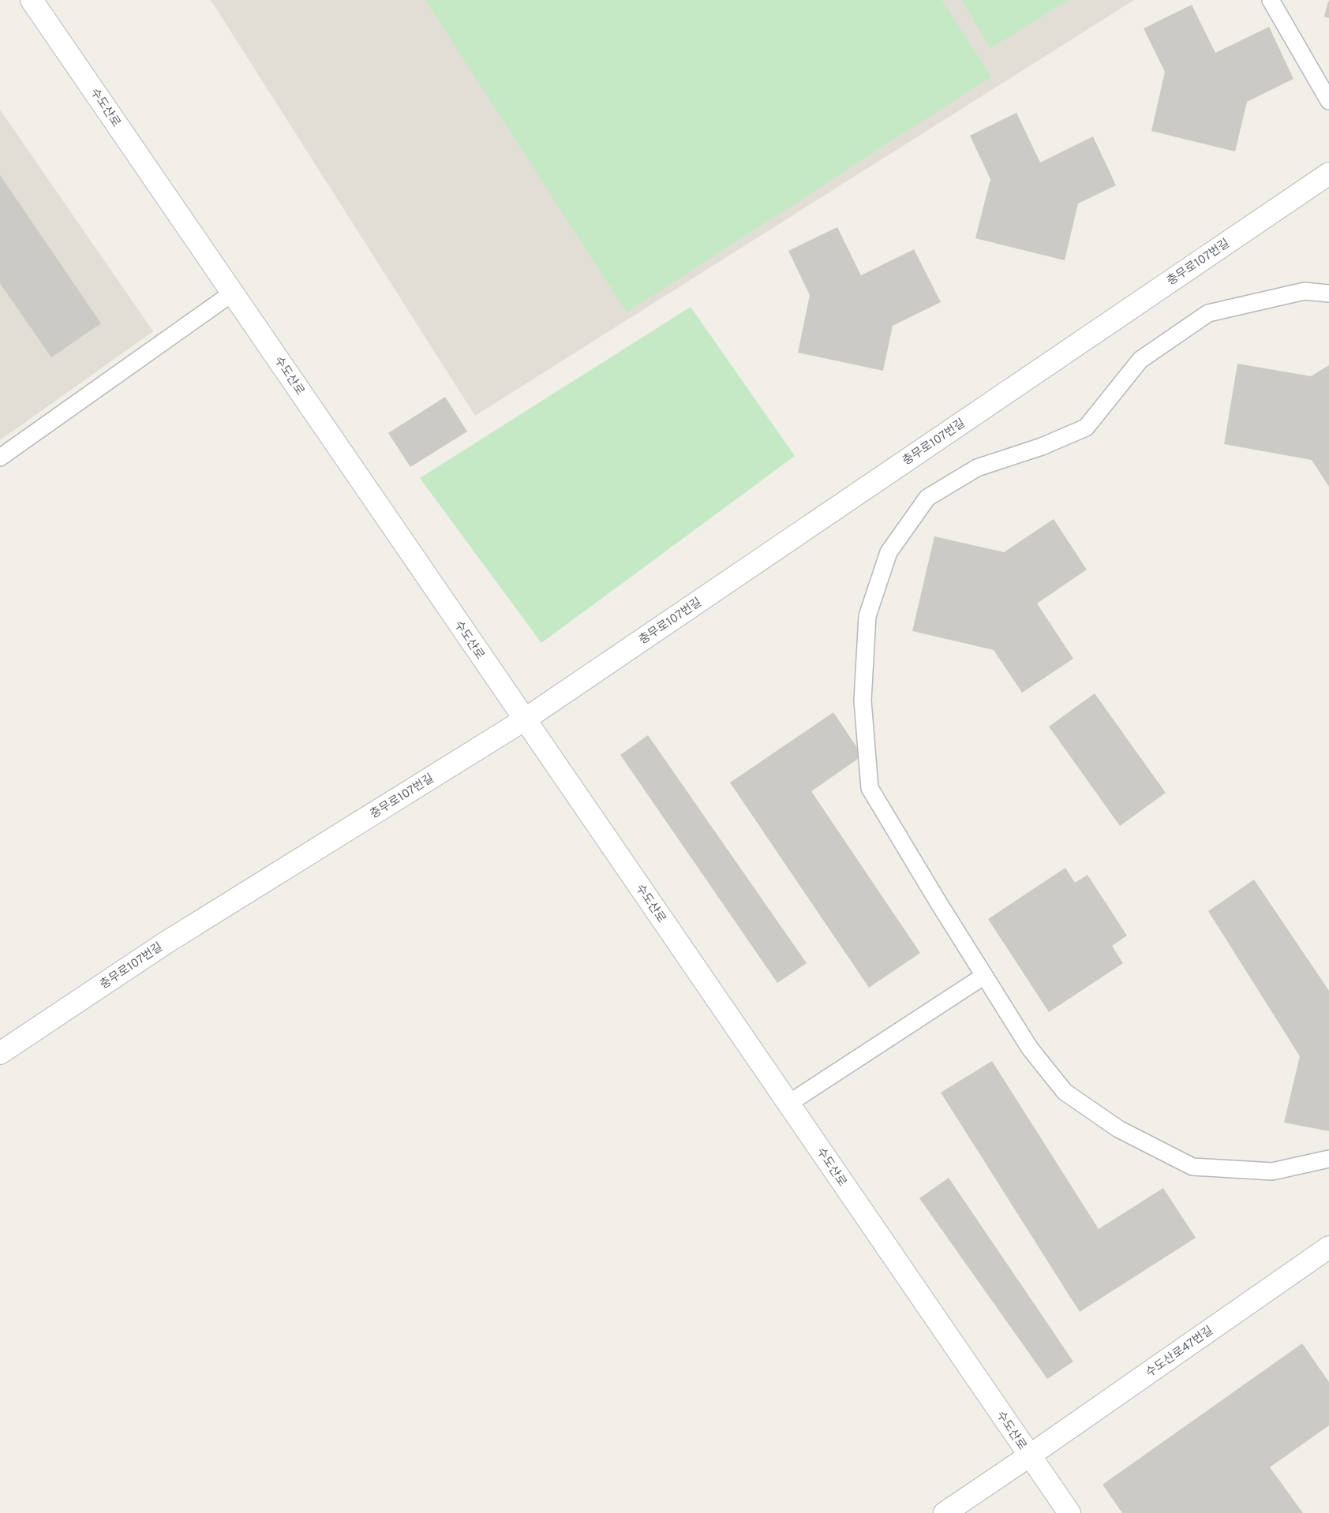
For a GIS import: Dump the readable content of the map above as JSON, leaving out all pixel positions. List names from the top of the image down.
{
  "streets": {
    "street": ["수도산로", "충무로107번길", "수도산로47번길"]
  },
  "crossings": [
    ["수도산로", "충무로107번길"],
    ["수도산로", "수도산로47번길"]
  ]
}
